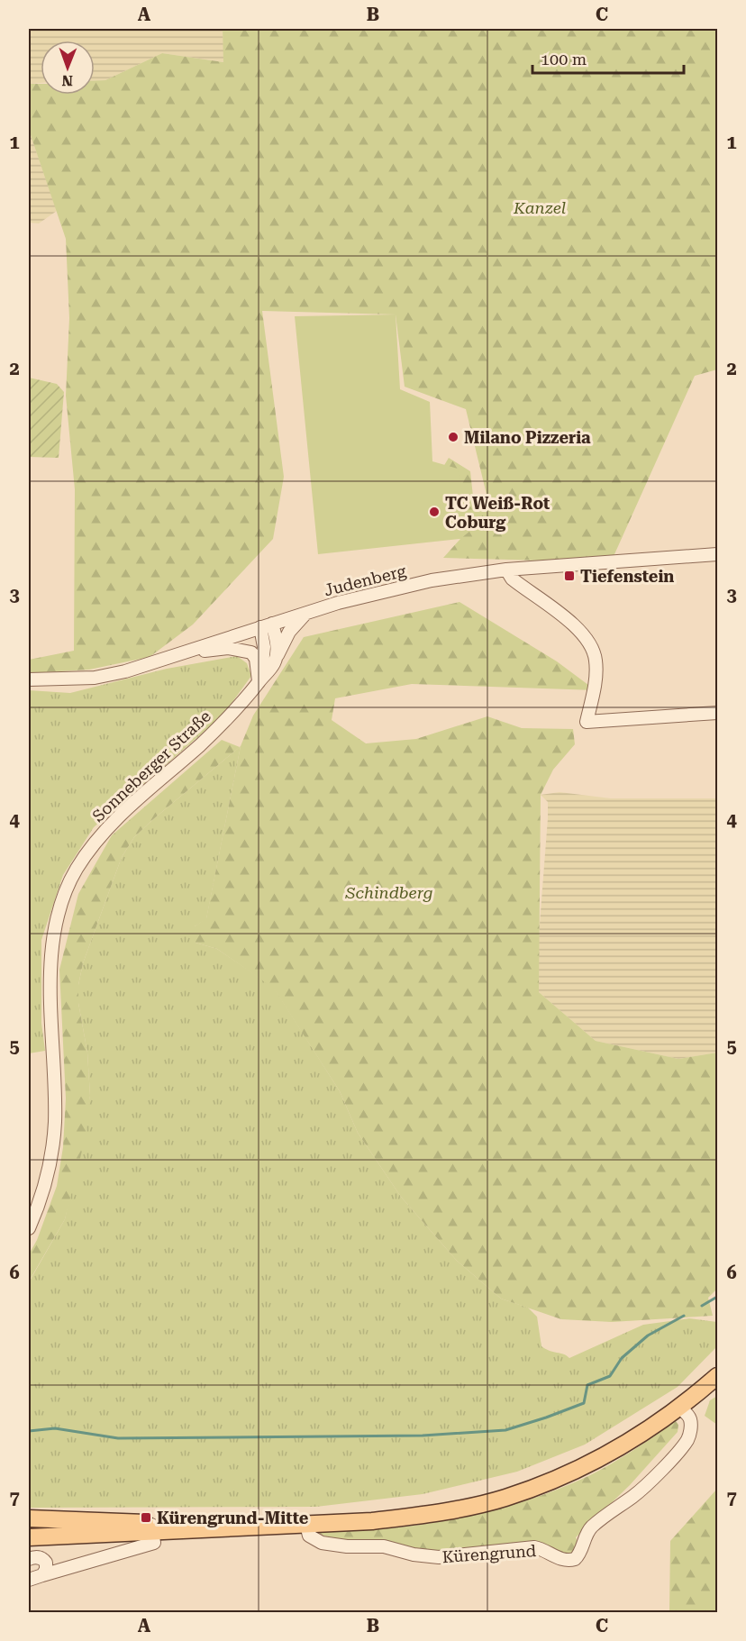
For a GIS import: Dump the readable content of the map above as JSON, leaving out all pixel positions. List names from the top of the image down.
{
  "streets": {
    "street": ["Judenberg", "Sonneberger Straße", "Kürengrund"]
  },
  "crossings": [
    ["Judenberg", "Sonneberger Straße"]
  ],
  "parks": ["Kanzel", "Schindberg"],
  "places": {
    "other": ["Milano Pizzeria", "TC Weiß-Rot Coburg"],
    "transit": ["Tiefenstein", "Kürengrund-Mitte"]
  },
  "scale_bar": "100 m",
  "north": "bottom",
  "grid": {
    "columns": ["A", "B", "C"],
    "rows": [
      "1",
      "2",
      "3",
      "4",
      "5",
      "6",
      "7"
    ]
  }
}
